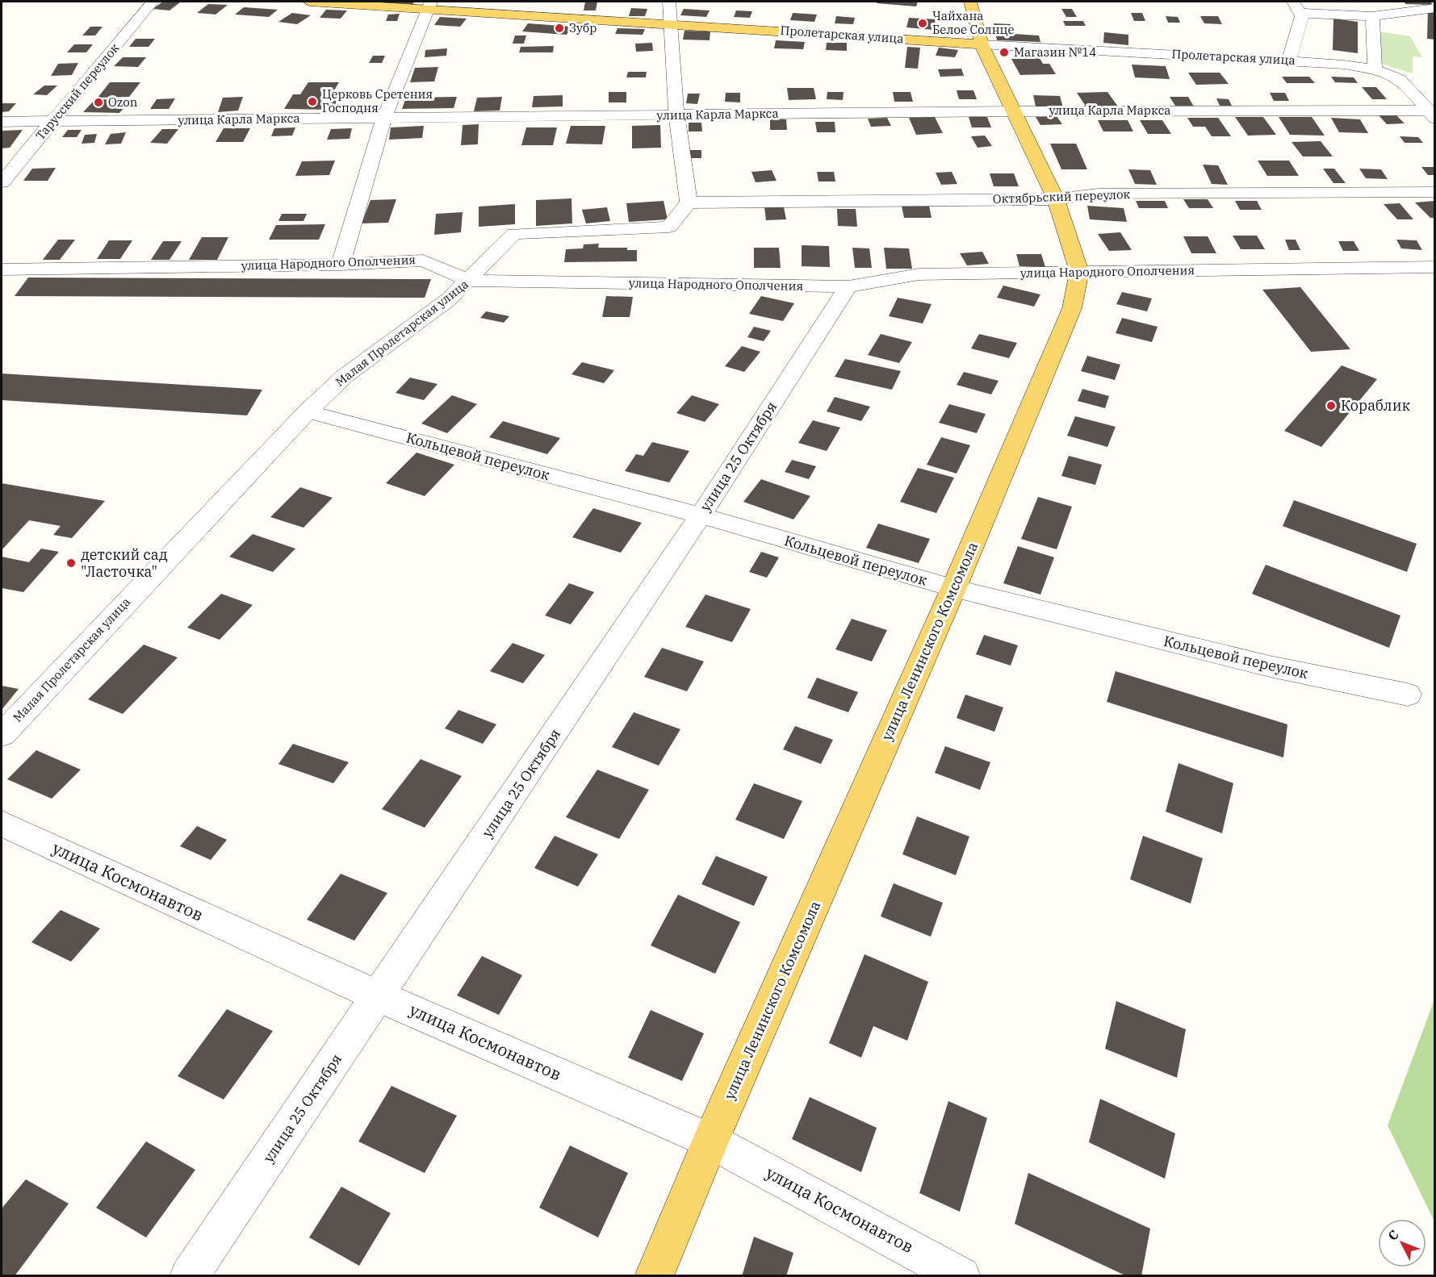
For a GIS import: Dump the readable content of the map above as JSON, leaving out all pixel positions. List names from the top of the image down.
{
  "streets": {
    "main road": ["Пролетарская улица", "улица Ленинского Комсомола"],
    "street": [
      "Тарусский переулок",
      "улица Карла Маркса",
      "Октябрьский переулок",
      "улица Народного Ополчения",
      "Малая Пролетарская улица",
      "Кольцевой переулок",
      "улица 25 Октября",
      "улица Космонавтов"
    ]
  },
  "crossings": [
    ["Пролетарская улица", "улица Карла Маркса"],
    ["Пролетарская улица", "улица Ленинского Комсомола"],
    ["Тарусский переулок", "улица Карла Маркса"],
    ["улица Карла Маркса", "улица Ленинского Комсомола"],
    ["Октябрьский переулок", "Малая Пролетарская улица"],
    ["Октябрьский переулок", "улица Ленинского Комсомола"],
    ["улица Народного Ополчения", "Малая Пролетарская улица"],
    ["улица Народного Ополчения", "улица 25 Октября"],
    ["улица Народного Ополчения", "улица Ленинского Комсомола"],
    ["Малая Пролетарская улица", "Кольцевой переулок"],
    ["Кольцевой переулок", "улица 25 Октября"],
    ["Кольцевой переулок", "улица Ленинского Комсомола"],
    ["улица 25 Октября", "улица Космонавтов"],
    ["улица Ленинского Комсомола", "улица Космонавтов"]
  ],
  "places": [
    "Чайхана Белое Солнце",
    "Зубр",
    "Магазин №14",
    "Церковь Сретения Господня",
    "Ozon",
    "Кораблик",
    "детский сад \"Ласточка\""
  ],
  "north": "top left"
}
